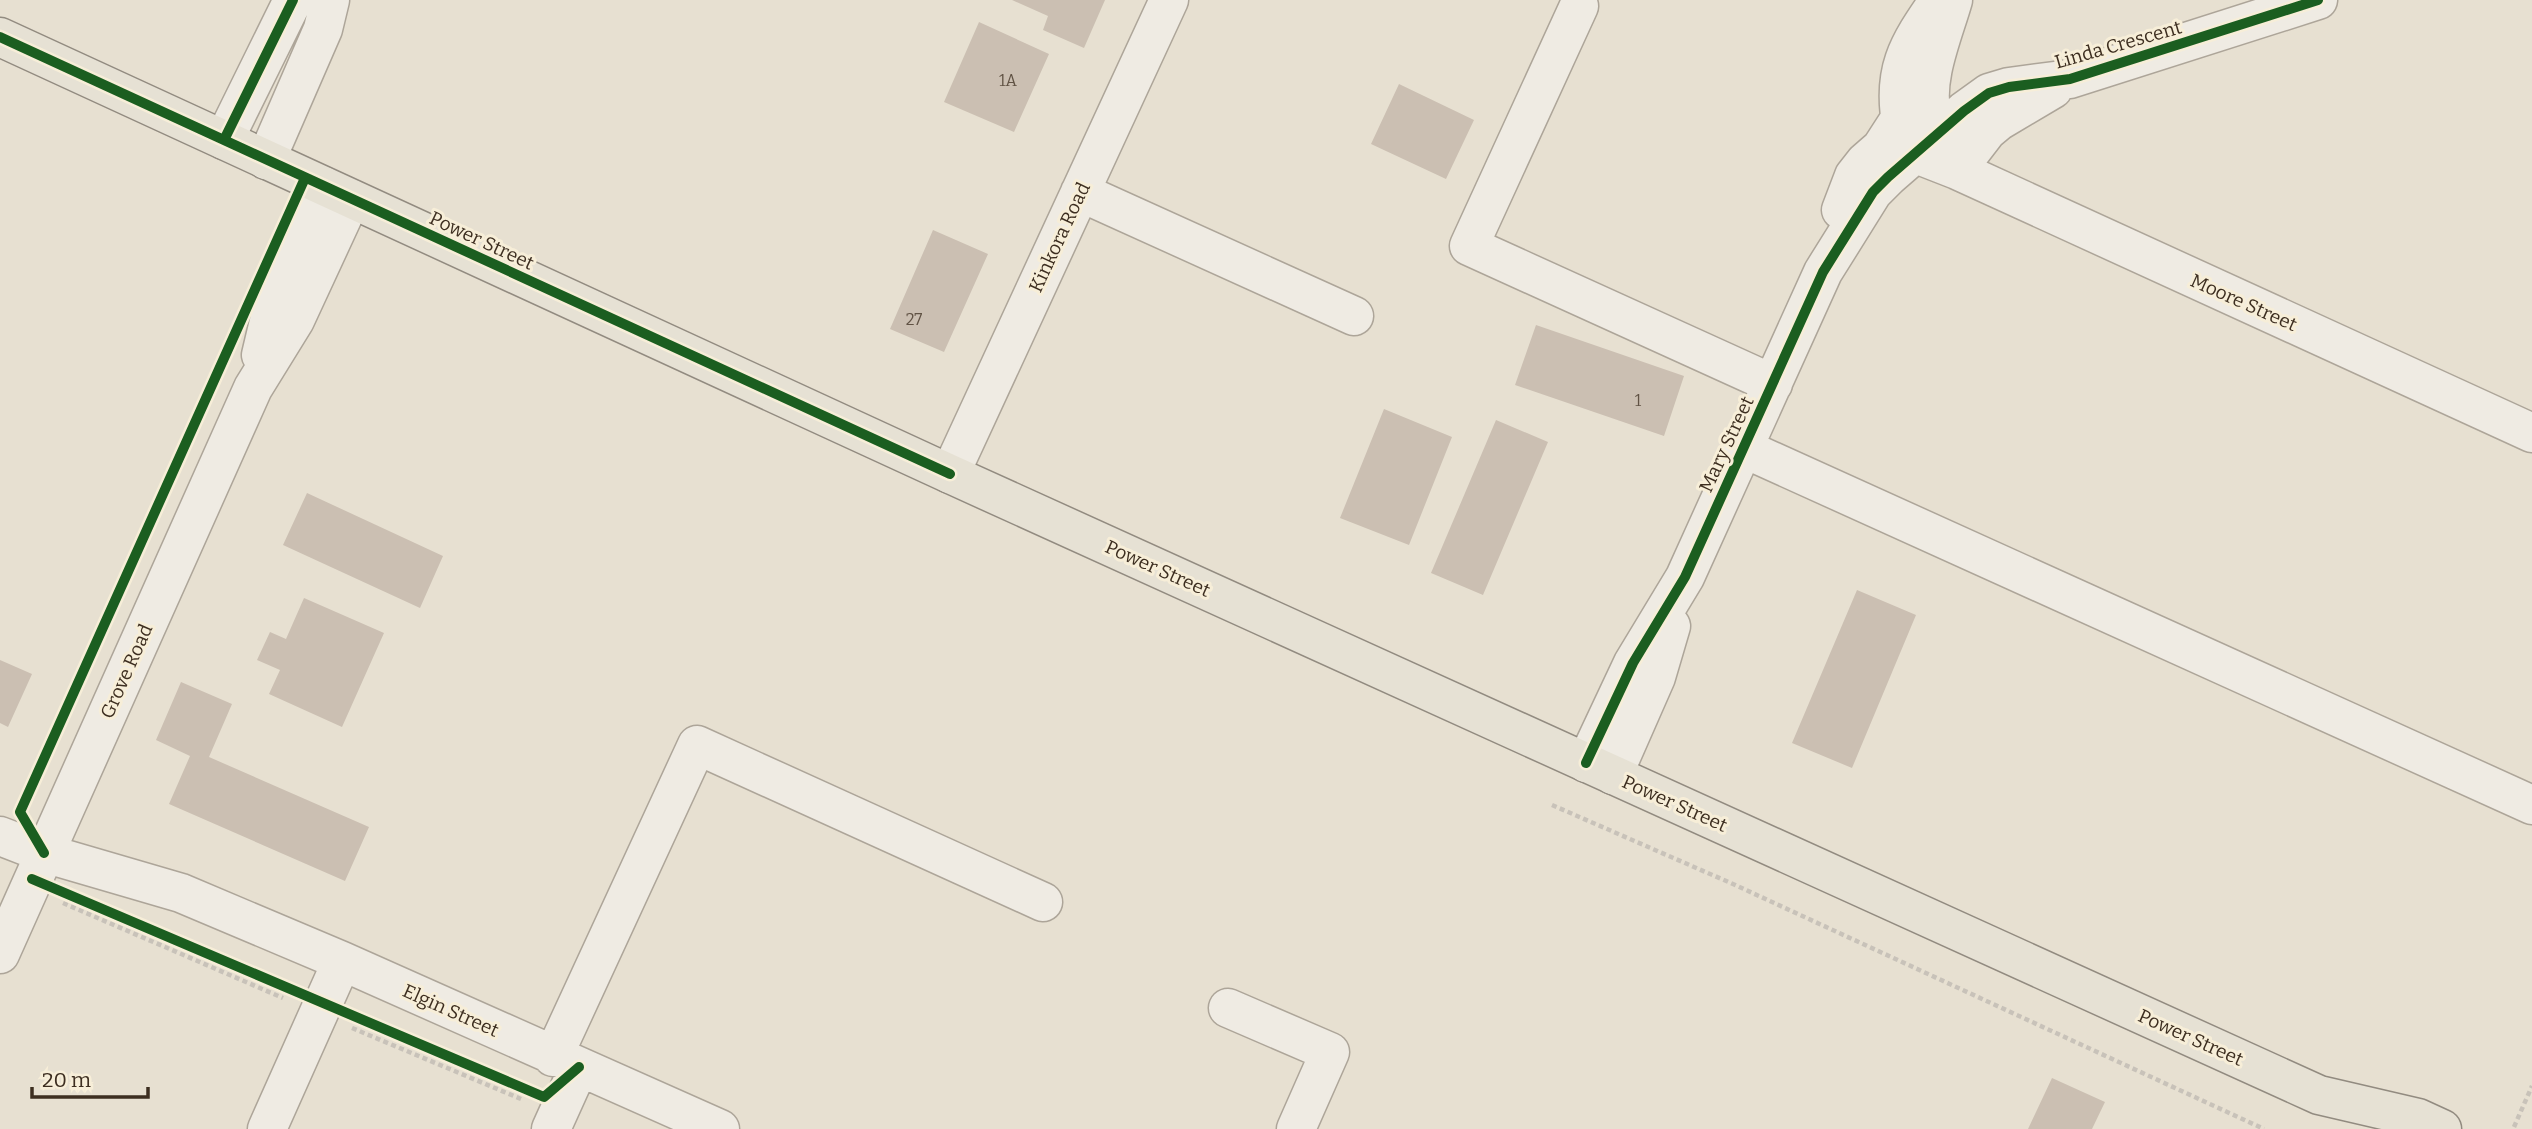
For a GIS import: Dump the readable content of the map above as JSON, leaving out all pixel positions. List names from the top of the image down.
{
  "streets": {
    "main road": ["Power Street"],
    "street": [
      "Linda Crescent",
      "Kinkora Road",
      "Moore Street",
      "Mary Street",
      "Grove Road",
      "Elgin Street"
    ]
  },
  "crossings": [
    ["Linda Crescent", "Moore Street"],
    ["Linda Crescent", "Mary Street"],
    ["Kinkora Road", "Power Street"],
    ["Power Street", "Mary Street"],
    ["Power Street", "Grove Road"],
    ["Moore Street", "Mary Street"],
    ["Grove Road", "Elgin Street"]
  ],
  "house_numbers": ["1A", "27", "1"],
  "scale_bar": "20 m"
}
